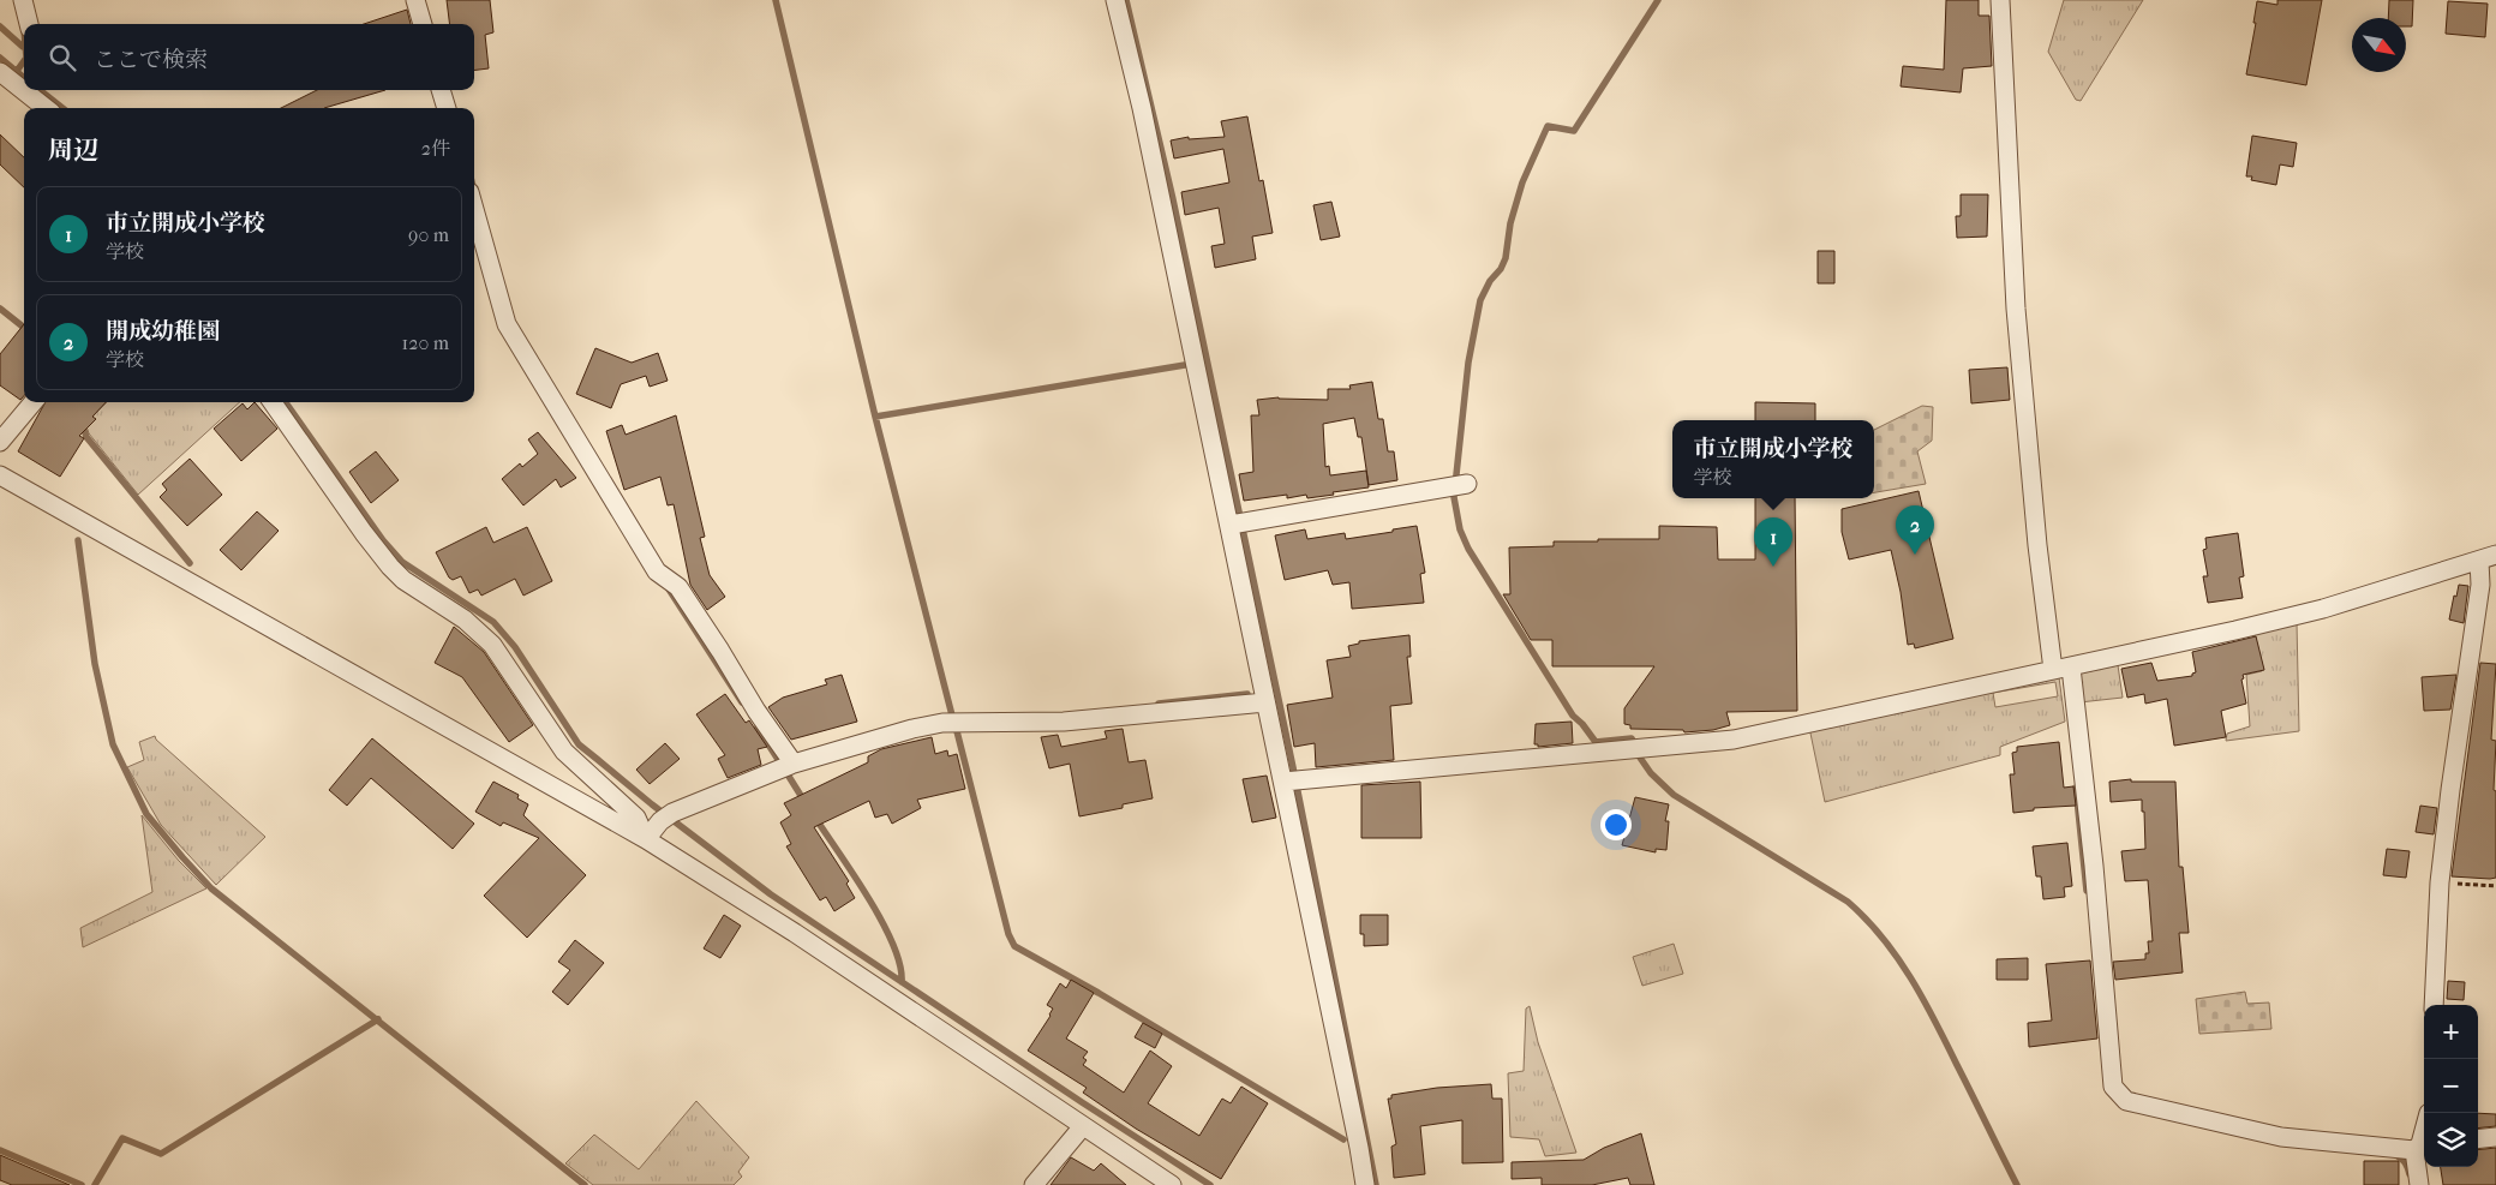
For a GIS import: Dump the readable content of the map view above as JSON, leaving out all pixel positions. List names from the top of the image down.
{
  "north": "bottom right",
  "page": {
    "search": "ここで検索",
    "heading": ["周辺", "2件"],
    "list": [
      {
        "mark": "1",
        "name": "市立開成小学校",
        "note": "学校",
        "value": "90 m"
      },
      {
        "mark": "2",
        "name": "開成幼稚園",
        "note": "学校",
        "value": "120 m"
      }
    ],
    "popup": ["市立開成小学校", "学校"],
    "pins": ["2", "1"],
    "map_buttons": ["+", "−"]
  }
}
